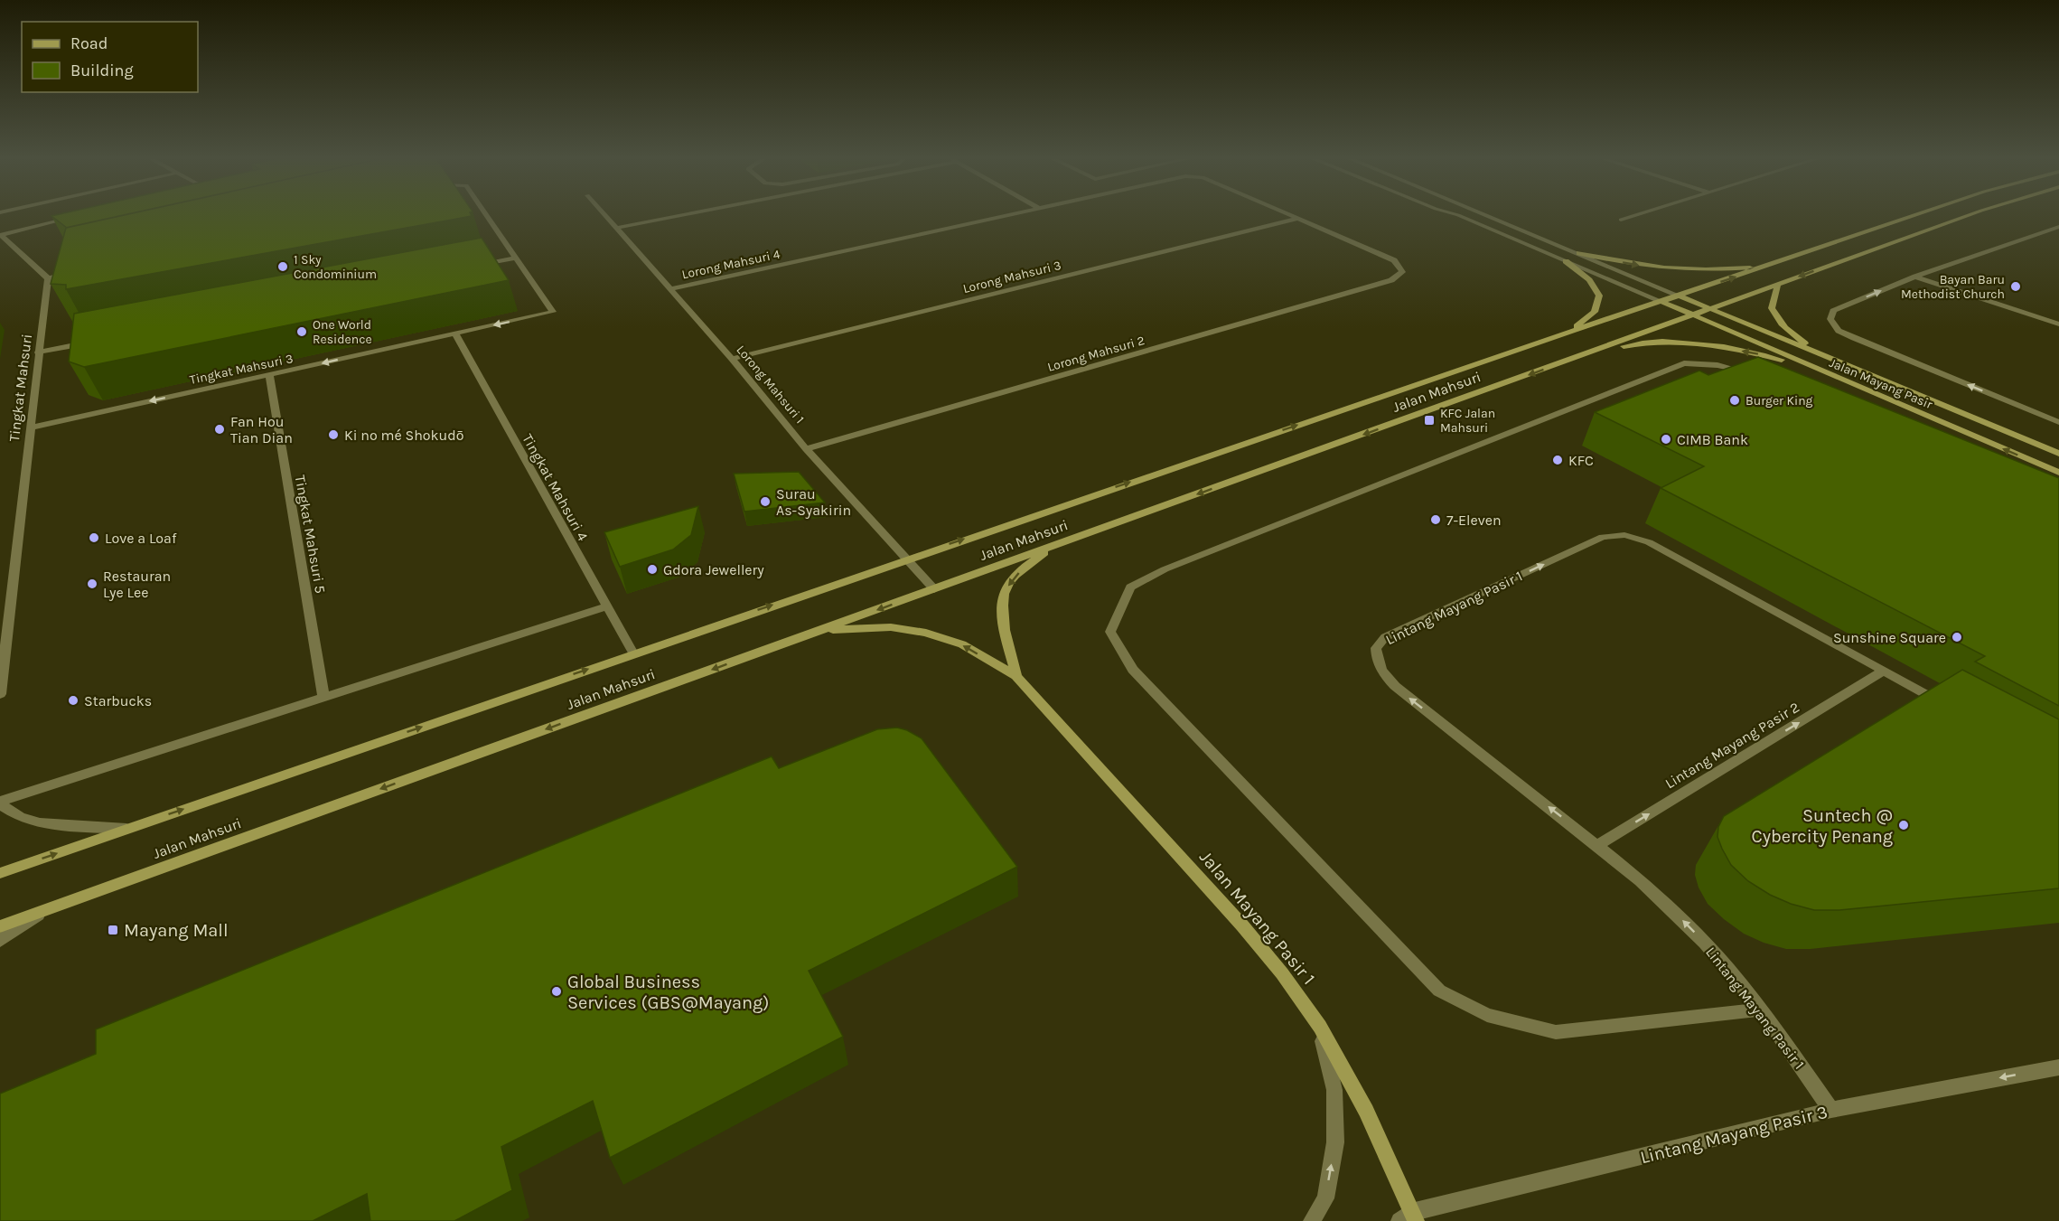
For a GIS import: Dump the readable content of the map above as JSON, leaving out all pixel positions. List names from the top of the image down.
{
  "streets": {
    "street": [
      "Lorong Mahsuri 4",
      "Lorong Mahsuri 3",
      "Lorong Mahsuri 2",
      "Tingkat Mahsuri 3",
      "Jalan Mayang Pasir",
      "Lorong Mahsuri 1",
      "Tingkat Mahsuri",
      "Jalan Mahsuri",
      "Tingkat Mahsuri 4",
      "Tingkat Mahsuri 5",
      "Lintang Mayang Pasir 1",
      "Lintang Mayang Pasir 2",
      "Jalan Mayang Pasir 1",
      "Lintang Mayang Pasir 3"
    ]
  },
  "crossings": [
    ["Lorong Mahsuri 4", "Lorong Mahsuri 3"],
    ["Lorong Mahsuri 4", "Lorong Mahsuri 2"],
    ["Lorong Mahsuri 4", "Lorong Mahsuri 1"],
    ["Lorong Mahsuri 3", "Lorong Mahsuri 1"],
    ["Lorong Mahsuri 2", "Lorong Mahsuri 1"],
    ["Tingkat Mahsuri 3", "Tingkat Mahsuri"],
    ["Tingkat Mahsuri 3", "Tingkat Mahsuri 4"],
    ["Tingkat Mahsuri 3", "Tingkat Mahsuri 5"],
    ["Jalan Mayang Pasir", "Jalan Mahsuri"],
    ["Lorong Mahsuri 1", "Jalan Mahsuri"],
    ["Jalan Mahsuri", "Tingkat Mahsuri 4"],
    ["Jalan Mahsuri", "Jalan Mayang Pasir 1"],
    ["Lintang Mayang Pasir 1", "Lintang Mayang Pasir 2"],
    ["Lintang Mayang Pasir 1", "Lintang Mayang Pasir 3"],
    ["Jalan Mayang Pasir 1", "Lintang Mayang Pasir 3"]
  ],
  "one_way": ["Tingkat Mahsuri 3", "Lintang Mayang Pasir 2"],
  "places": {
    "other": [
      "1 Sky Condominium",
      "Bayan Baru Methodist Church",
      "One World Residence",
      "Burger King",
      "Fan Hou Tian Dian",
      "Ki no mé Shokudō",
      "CIMB Bank",
      "KFC",
      "Surau As-Syakirin",
      "7-Eleven",
      "Love a Loaf",
      "Gdora Jewellery",
      "Restauran Lye Lee",
      "Sunshine Square",
      "Starbucks",
      "Suntech @ Cybercity Penang",
      "Global Business Services (GBS@Mayang)"
    ],
    "transit": ["KFC Jalan Mahsuri", "Mayang Mall"]
  },
  "legend": ["Road", "Building"]
}
